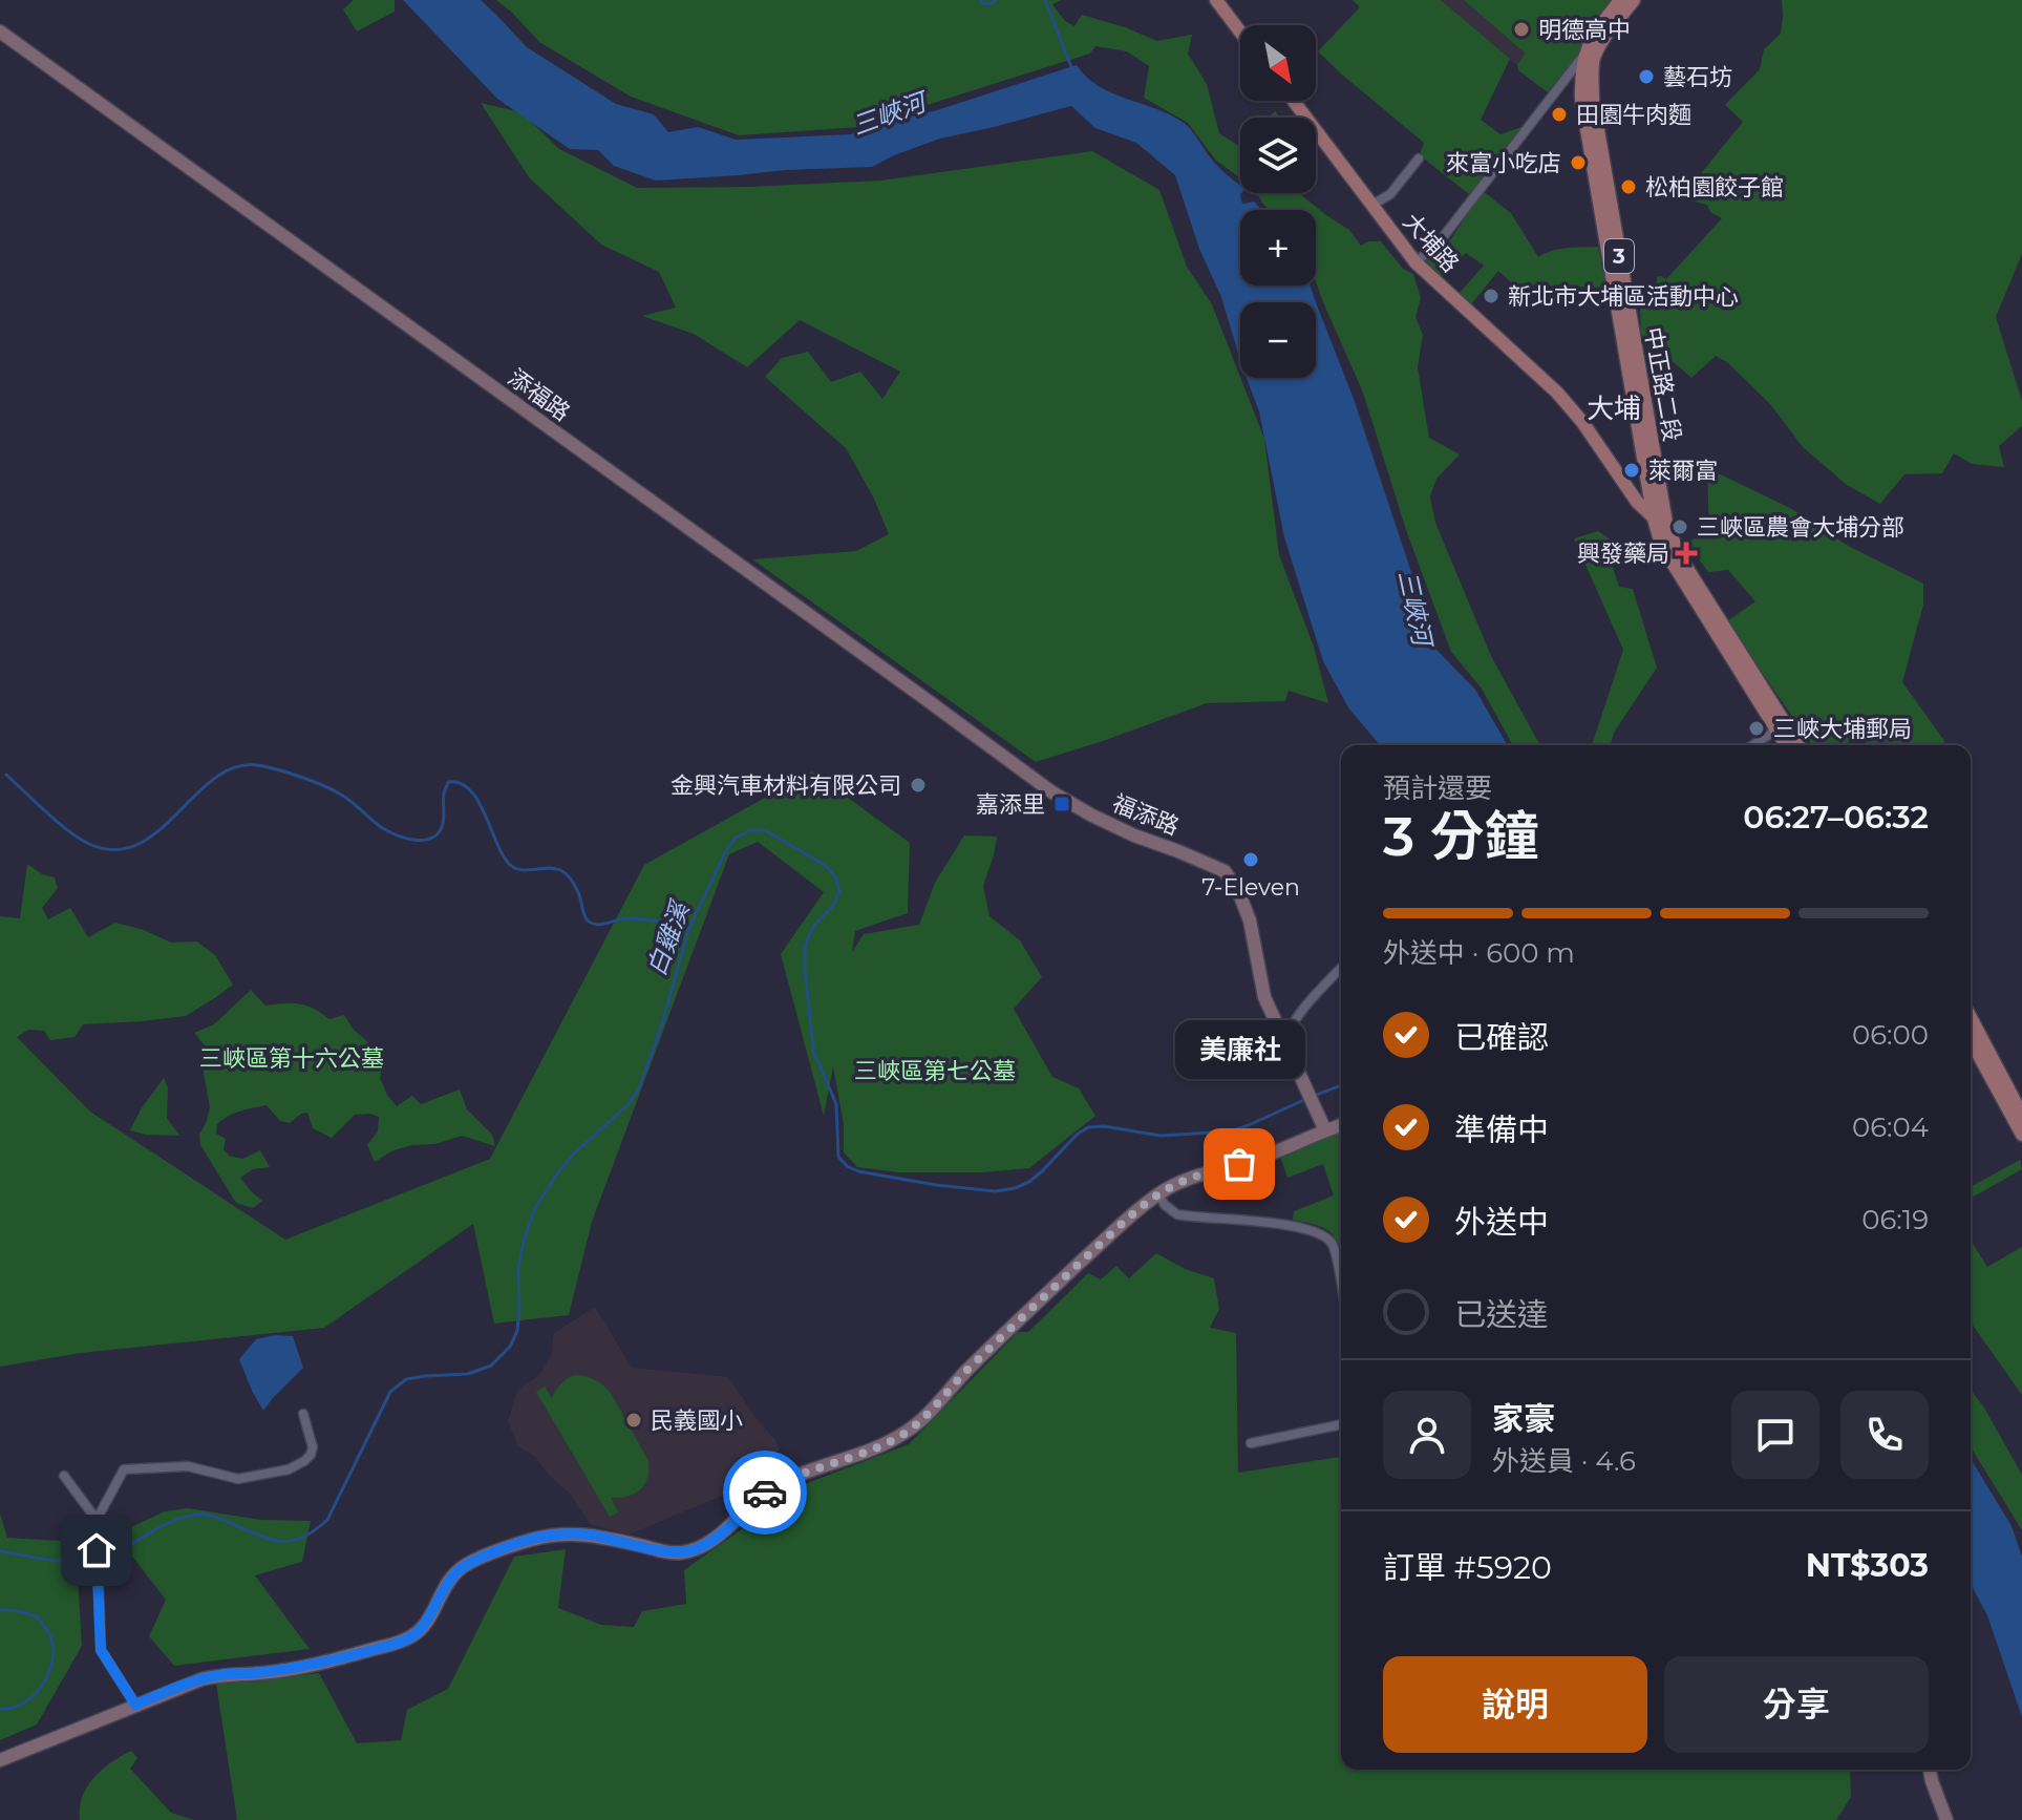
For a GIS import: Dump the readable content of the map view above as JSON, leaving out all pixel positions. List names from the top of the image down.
{
  "streets": {
    "main road": ["大埔路", "3", "中正路二段"],
    "street": ["添福路", "福添路"]
  },
  "crossings": [
    ["大埔路", "中正路二段"],
    ["添福路", "福添路"]
  ],
  "districts": ["大埔"],
  "water": ["三峽河", "白雞溪"],
  "parks": ["三峽區第十六公墓", "三峽區第七公墓"],
  "places": {
    "other": [
      "明德高中",
      "藝石坊",
      "田園牛肉麵",
      "來富小吃店",
      "松柏園餃子館",
      "新北市大埔區活動中心",
      "萊爾富",
      "三峽區農會大埔分部",
      "三峽大埔郵局",
      "金興汽車材料有限公司",
      "7-Eleven",
      "美廉社",
      "民義國小"
    ],
    "health": ["興發藥局"],
    "transit": ["嘉添里"]
  },
  "north": "bottom right",
  "page": {
    "map_buttons": ["+", "−"],
    "heading": ["3 分鐘", "預計還要", "06:27–06:32"],
    "panel": [
      "家豪",
      "外送員 · 4.6",
      "訂單 #5920",
      "NT$303"
    ],
    "bar": "外送中 · 600 m",
    "list": [
      ["已確認", "06:00"],
      ["準備中", "06:04"],
      ["外送中", "06:19"],
      "已送達"
    ],
    "bubble": "美廉社",
    "buttons": ["說明", "分享"]
  }
}
